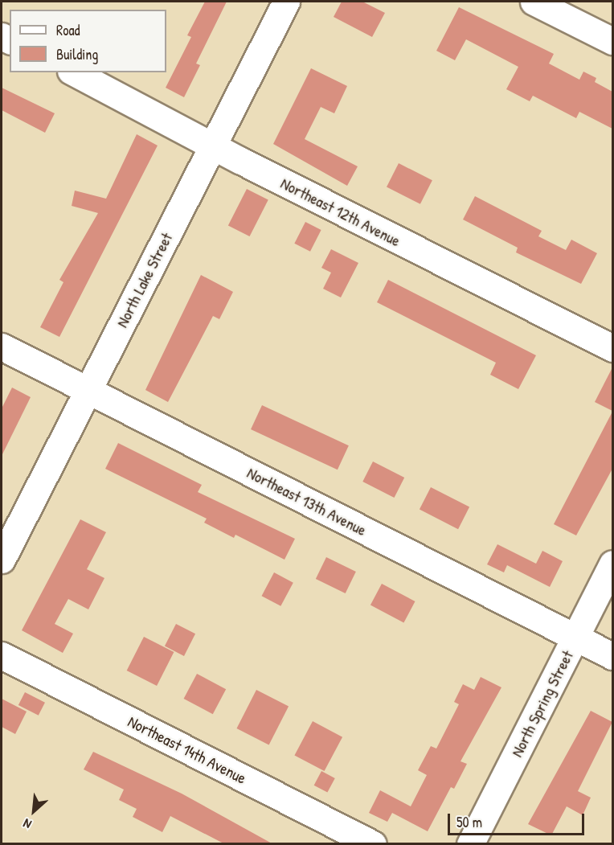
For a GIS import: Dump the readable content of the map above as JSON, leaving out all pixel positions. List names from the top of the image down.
{
  "streets": {
    "street": [
      "Northeast 12th Avenue",
      "North Lake Street",
      "Northeast 13th Avenue",
      "North Spring Street",
      "Northeast 14th Avenue"
    ]
  },
  "crossings": [
    ["Northeast 12th Avenue", "North Lake Street"],
    ["North Lake Street", "Northeast 13th Avenue"],
    ["Northeast 13th Avenue", "North Spring Street"]
  ],
  "legend": ["Road", "Building"],
  "scale_bar": "50 m",
  "north": "bottom left"
}
